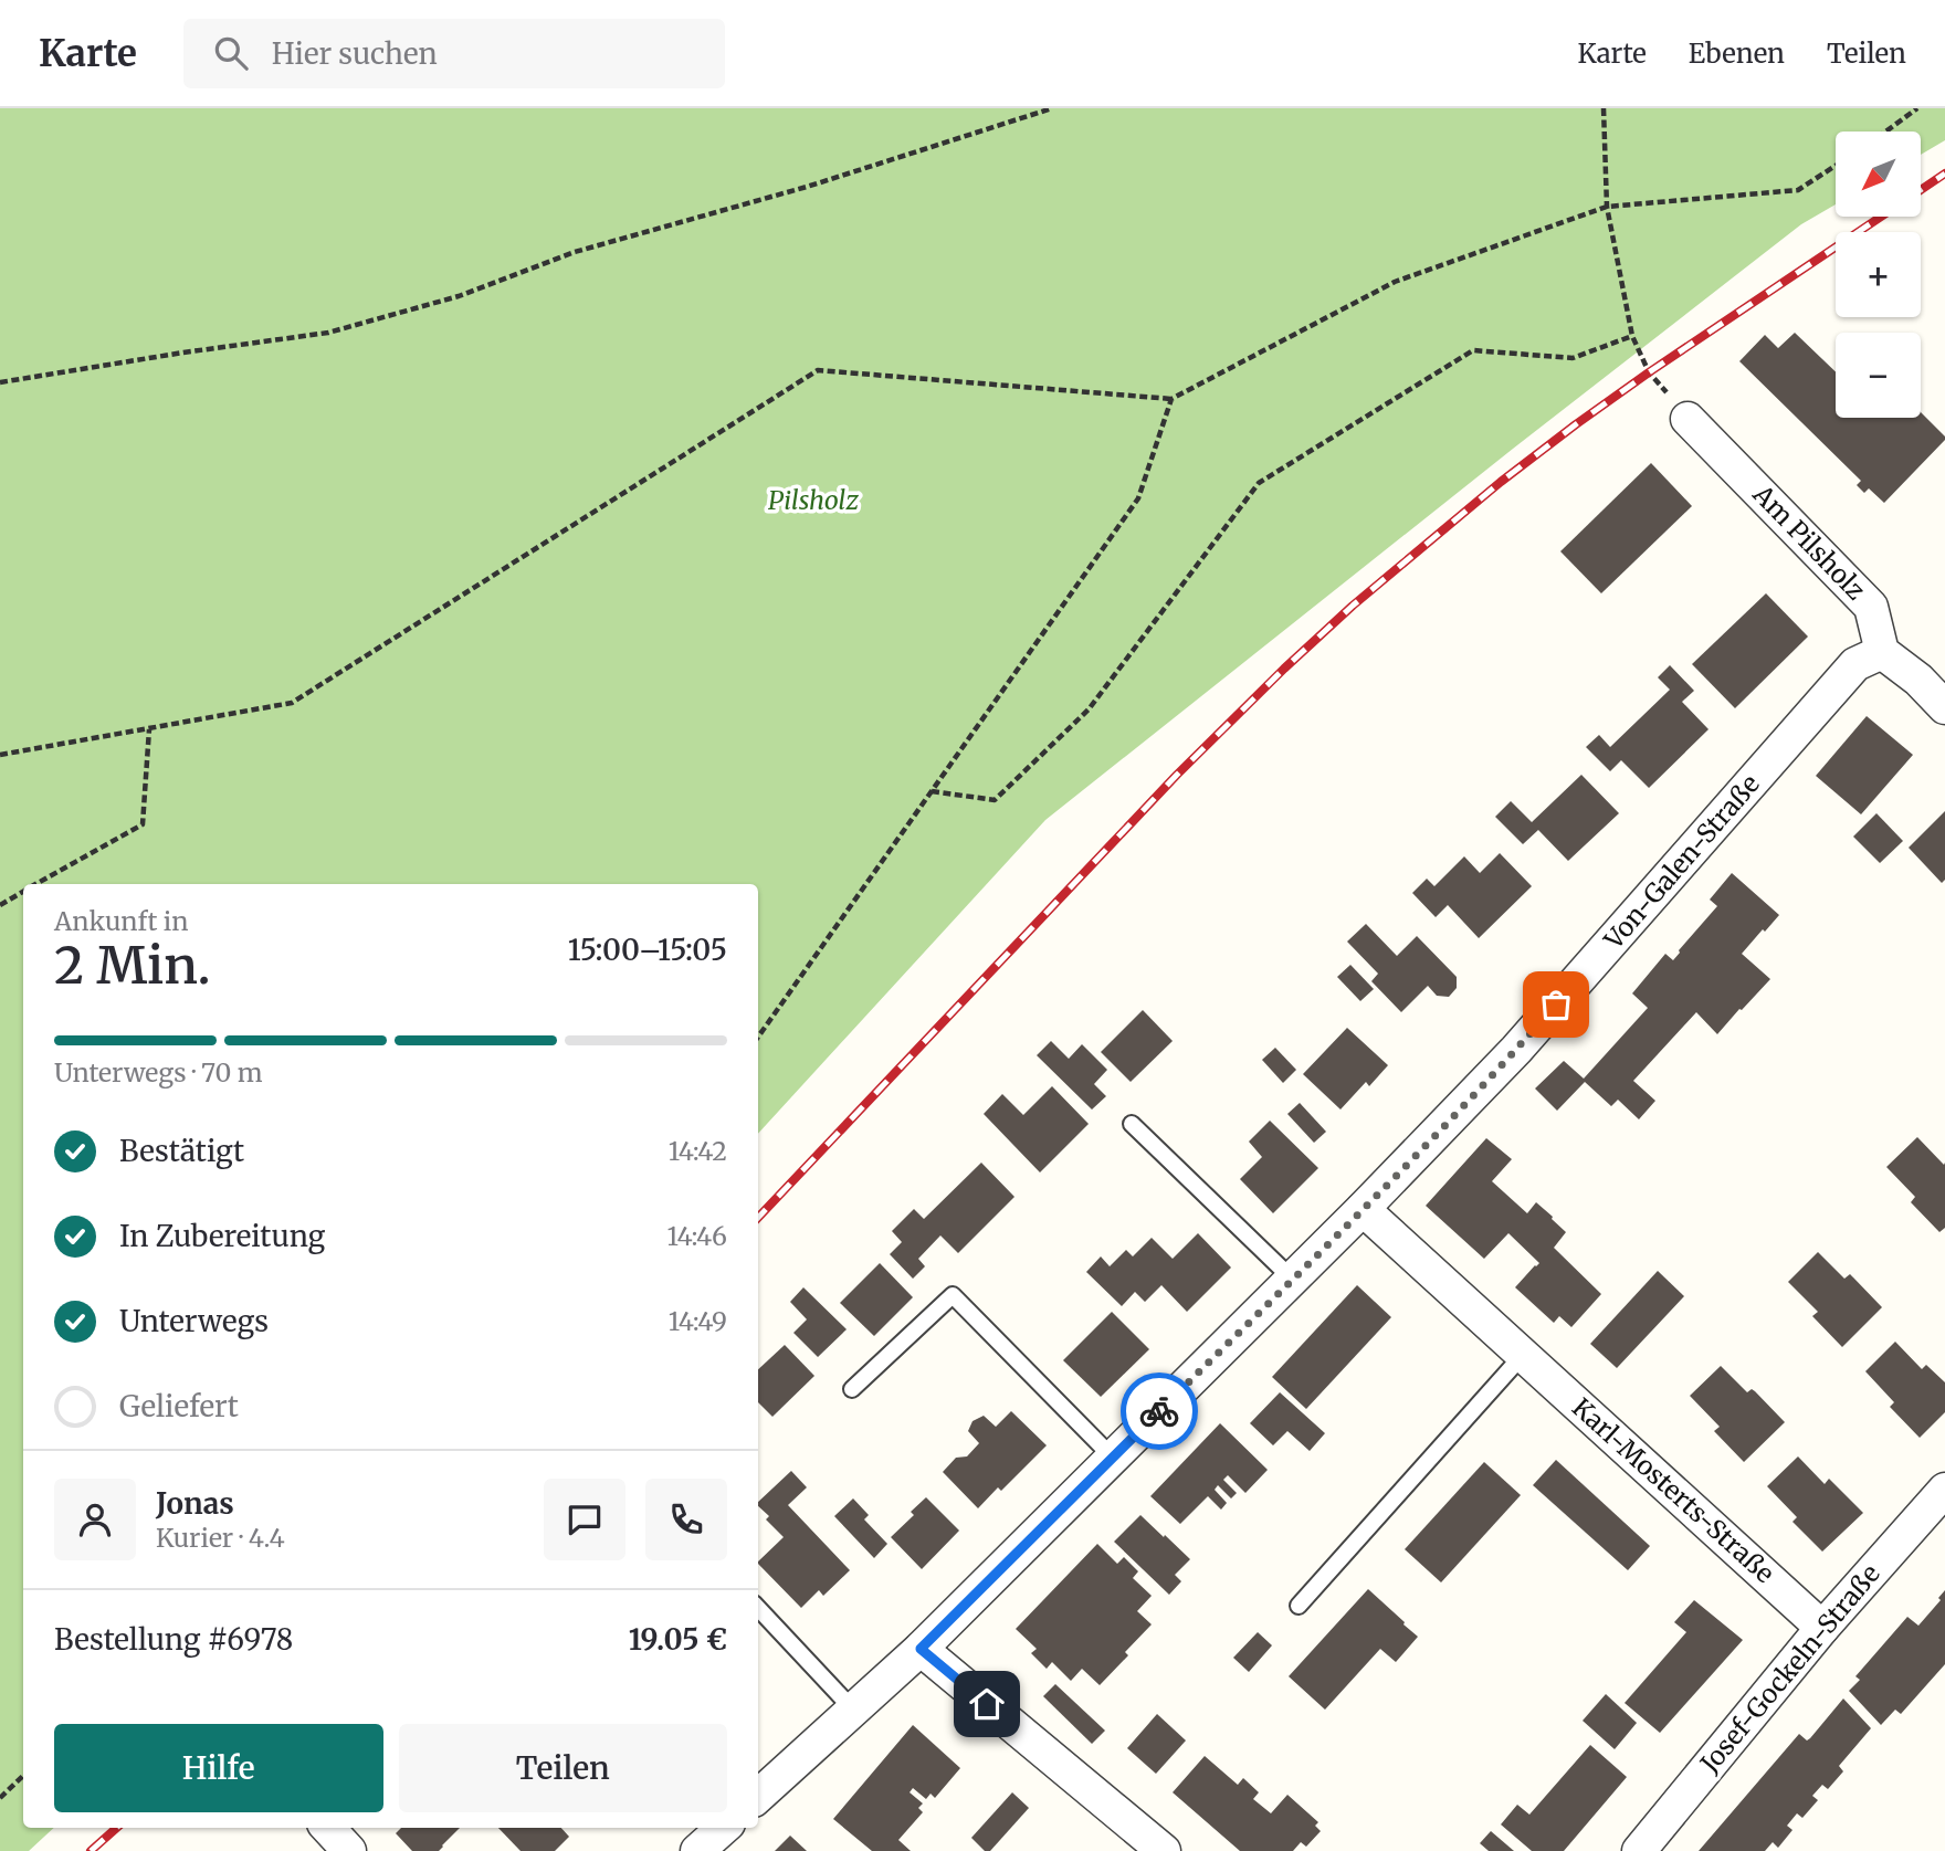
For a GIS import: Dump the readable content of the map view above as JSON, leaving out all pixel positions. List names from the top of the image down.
{
  "streets": {
    "street": [
      "Am Pilsholz",
      "Von-Galen-Straße",
      "Karl-Mosterts-Straße",
      "Josef-Gockeln-Straße"
    ]
  },
  "crossings": [
    ["Am Pilsholz", "Von-Galen-Straße"],
    ["Von-Galen-Straße", "Karl-Mosterts-Straße"],
    ["Karl-Mosterts-Straße", "Josef-Gockeln-Straße"]
  ],
  "parks": ["Pilsholz"],
  "north": "bottom left",
  "page": {
    "header": "Karte",
    "search": "Hier suchen",
    "nav": ["Karte", "Ebenen", "Teilen"],
    "map_buttons": ["+", "−"],
    "heading": ["2 Min.", "Ankunft in", "15:00–15:05"],
    "panel": [
      "Jonas",
      "Kurier · 4.4",
      "Bestellung #6978",
      "19.05 €"
    ],
    "bar": "Unterwegs · 70 m",
    "list": [
      ["Bestätigt", "14:42"],
      ["In Zubereitung", "14:46"],
      ["Unterwegs", "14:49"],
      "Geliefert"
    ],
    "buttons": ["Hilfe", "Teilen"]
  }
}
